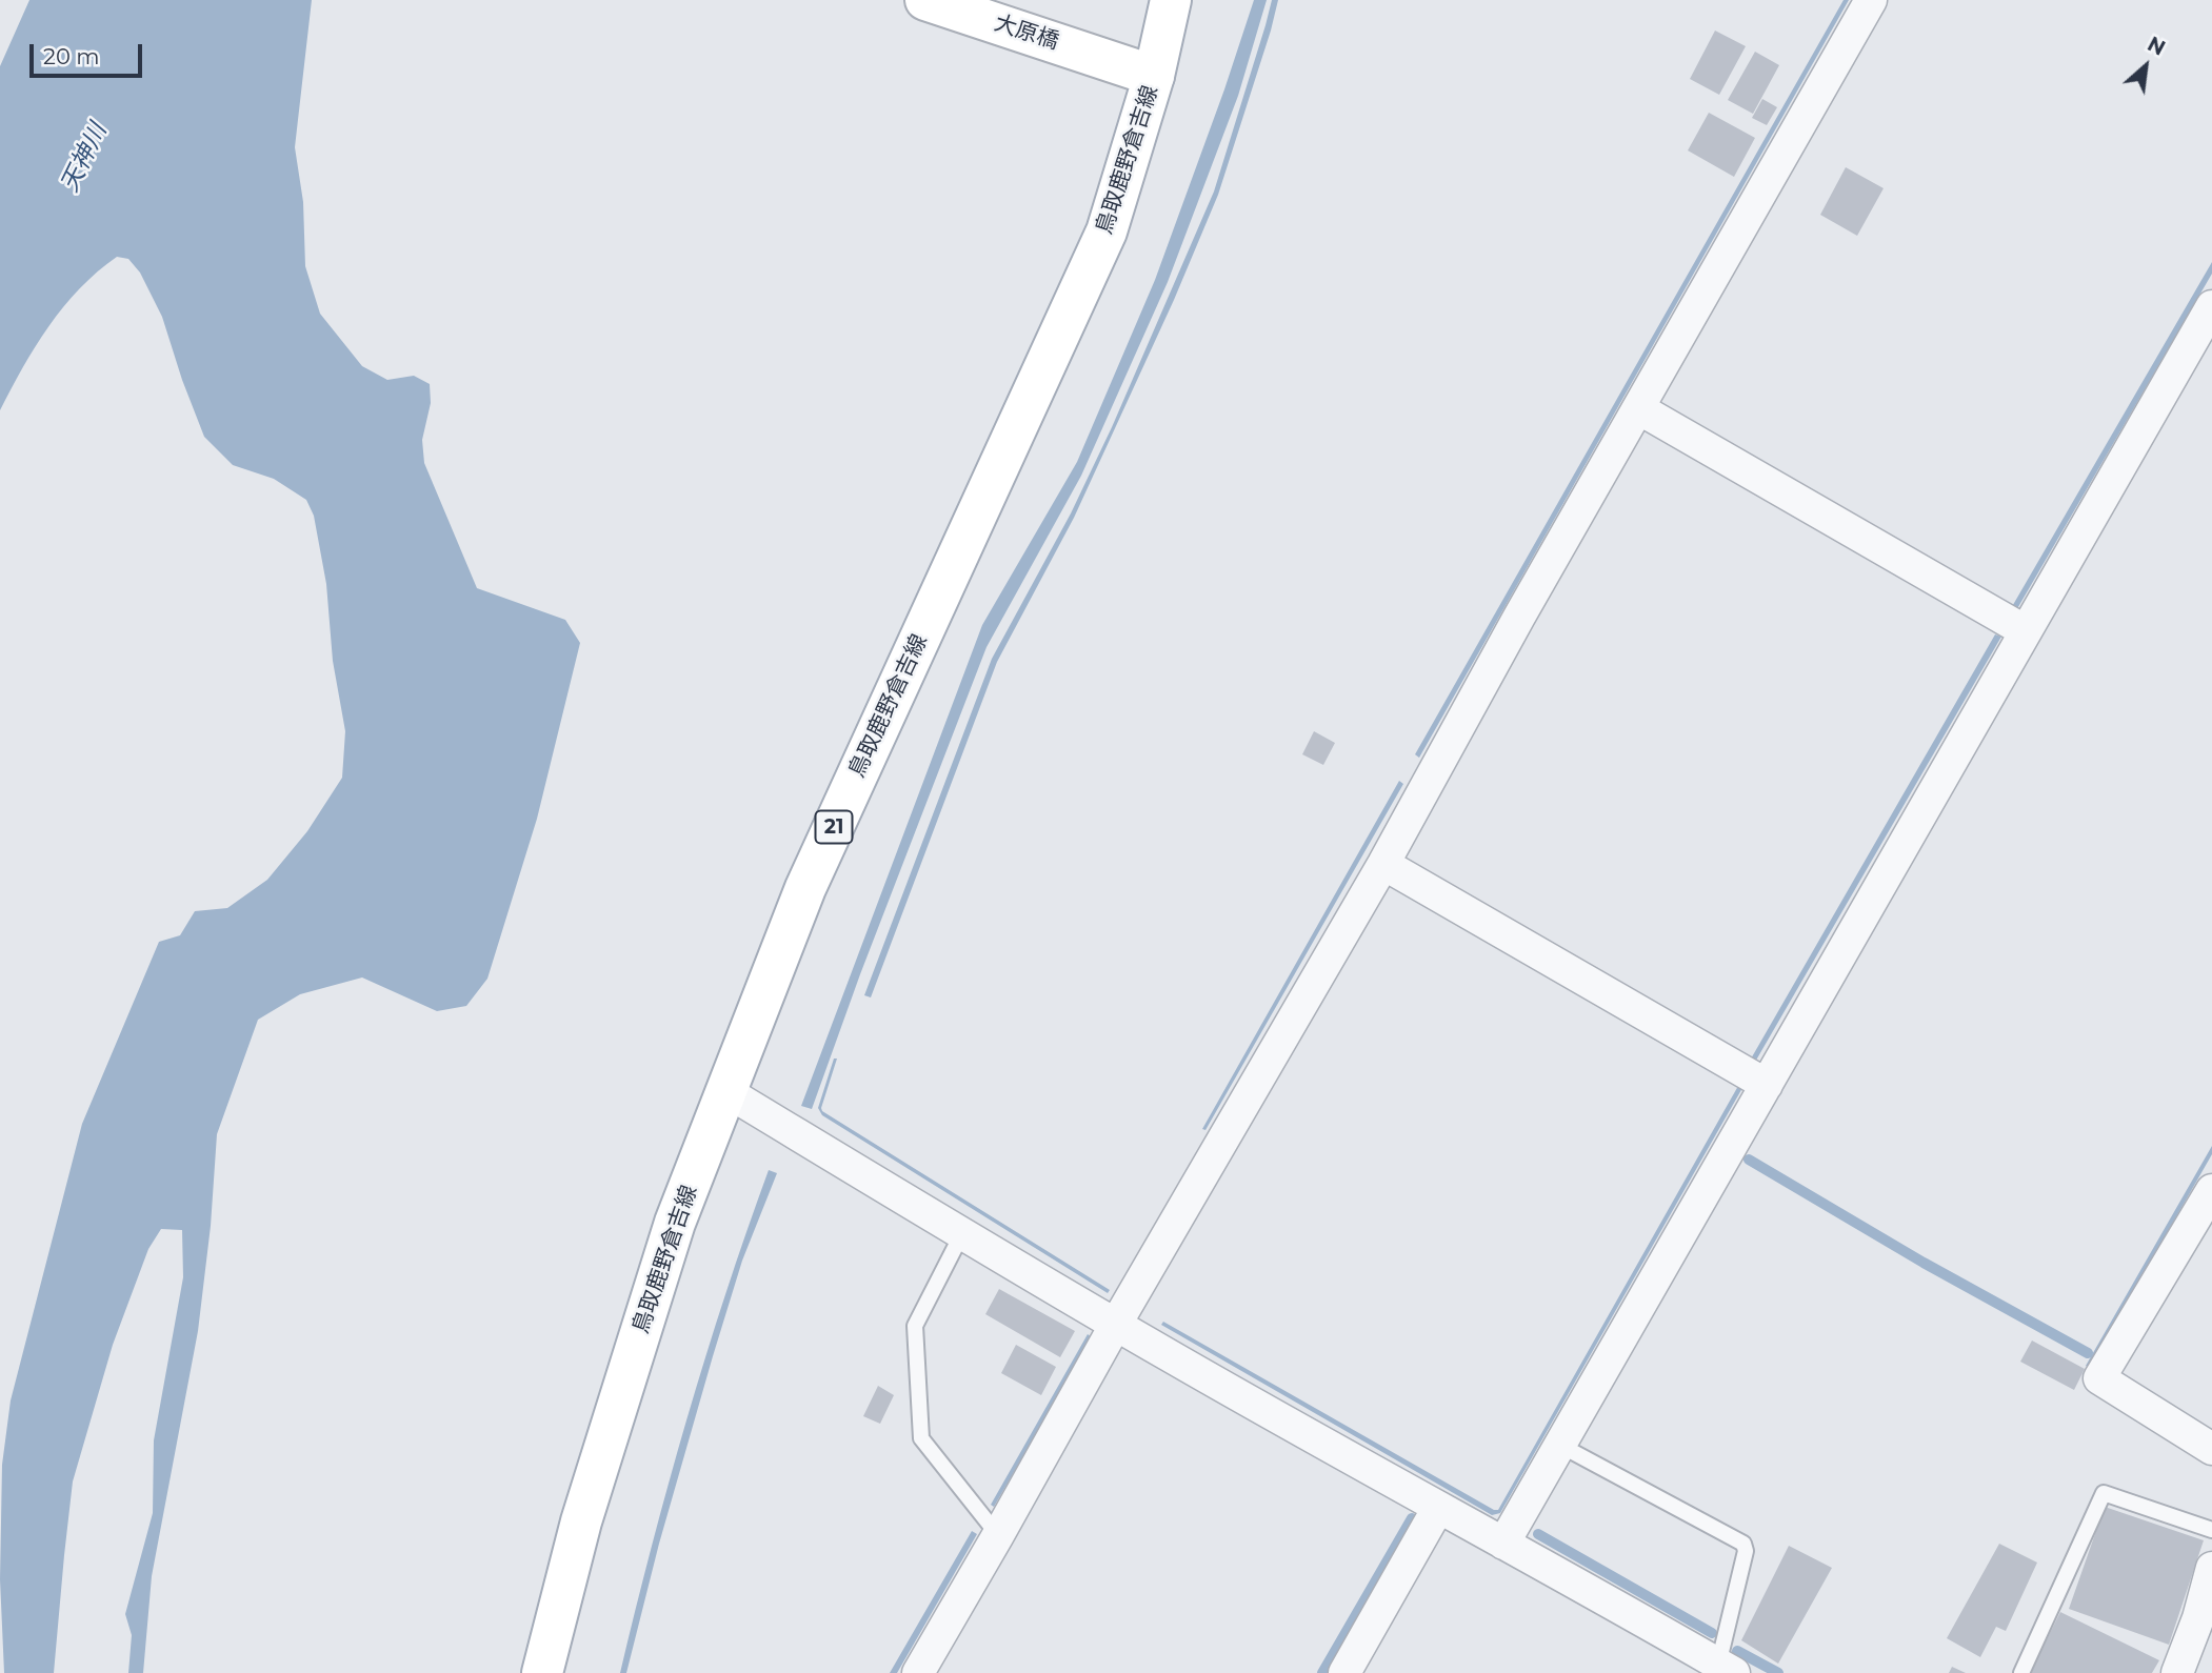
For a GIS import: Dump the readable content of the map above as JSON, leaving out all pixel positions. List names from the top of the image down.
{
  "streets": {
    "main road": ["大原橋", "鳥取鹿野倉吉線", "21"]
  },
  "crossings": [
    ["大原橋", "鳥取鹿野倉吉線"]
  ],
  "water": ["天神川"],
  "scale_bar": "20 m",
  "north": "top right"
}
